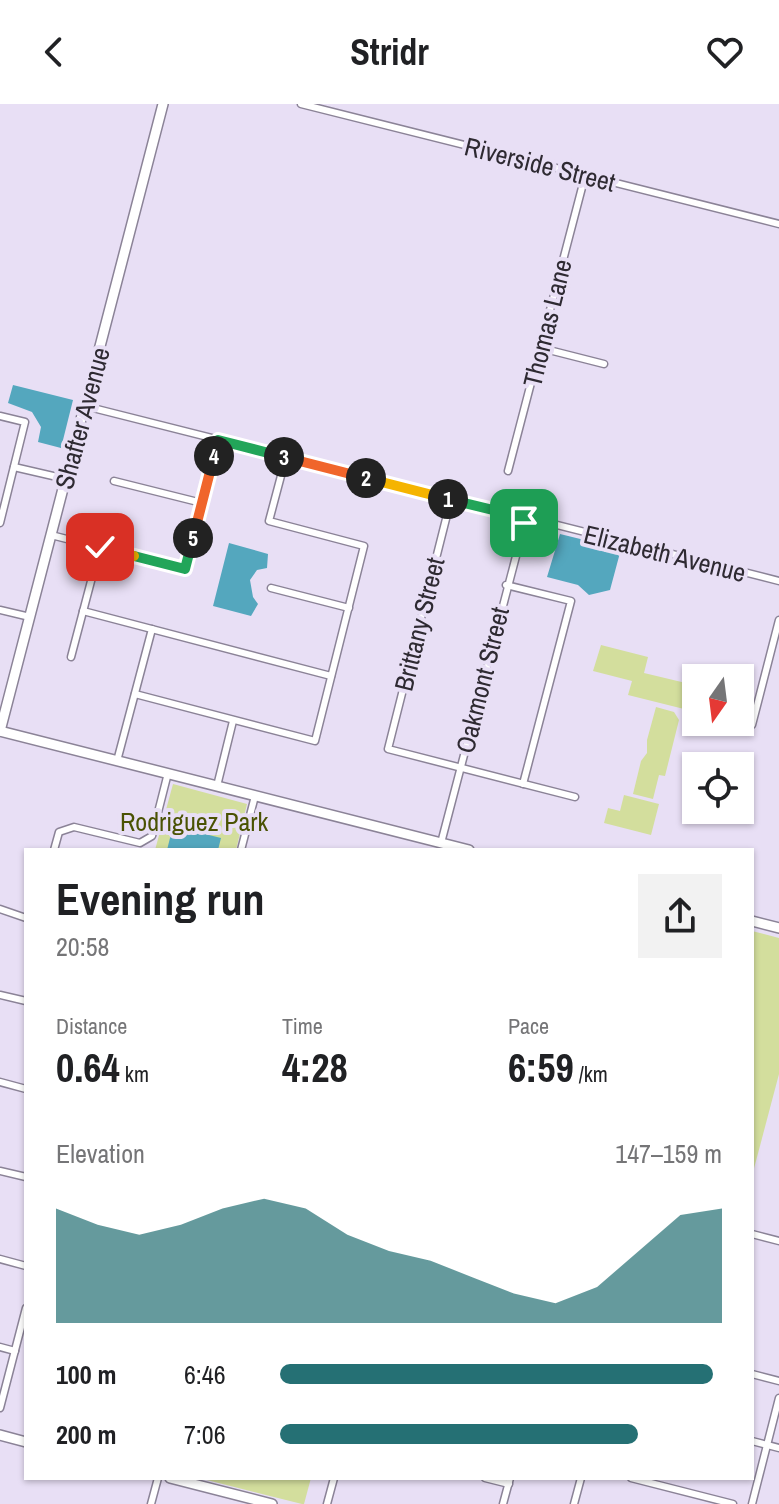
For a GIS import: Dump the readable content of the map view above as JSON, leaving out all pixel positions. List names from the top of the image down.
{
  "streets": {
    "main road": ["Shafter Avenue"],
    "street": [
      "Riverside Street",
      "Thomas Lane",
      "Elizabeth Avenue",
      "Brittany Street",
      "Oakmont Street"
    ]
  },
  "crossings": [
    ["Riverside Street", "Thomas Lane"],
    ["Shafter Avenue", "Elizabeth Avenue"],
    ["Elizabeth Avenue", "Brittany Street"],
    ["Elizabeth Avenue", "Oakmont Street"],
    ["Brittany Street", "Oakmont Street"]
  ],
  "parks": ["Rodriguez Park"],
  "north": "bottom",
  "page": {
    "header": "Stridr",
    "pins": [
      "4",
      "3",
      "2",
      "1",
      "5"
    ],
    "heading": ["Evening run", "20:58"],
    "stats": [
      ["Distance", "0.64 km"],
      ["Time", "4:28"],
      ["Pace", "6:59 /km"]
    ],
    "chart": ["Elevation", "147–159 m"],
    "list": [
      {
        "name": "100 m",
        "note": "6:46"
      },
      {
        "name": "200 m",
        "note": "7:06"
      }
    ]
  }
}
